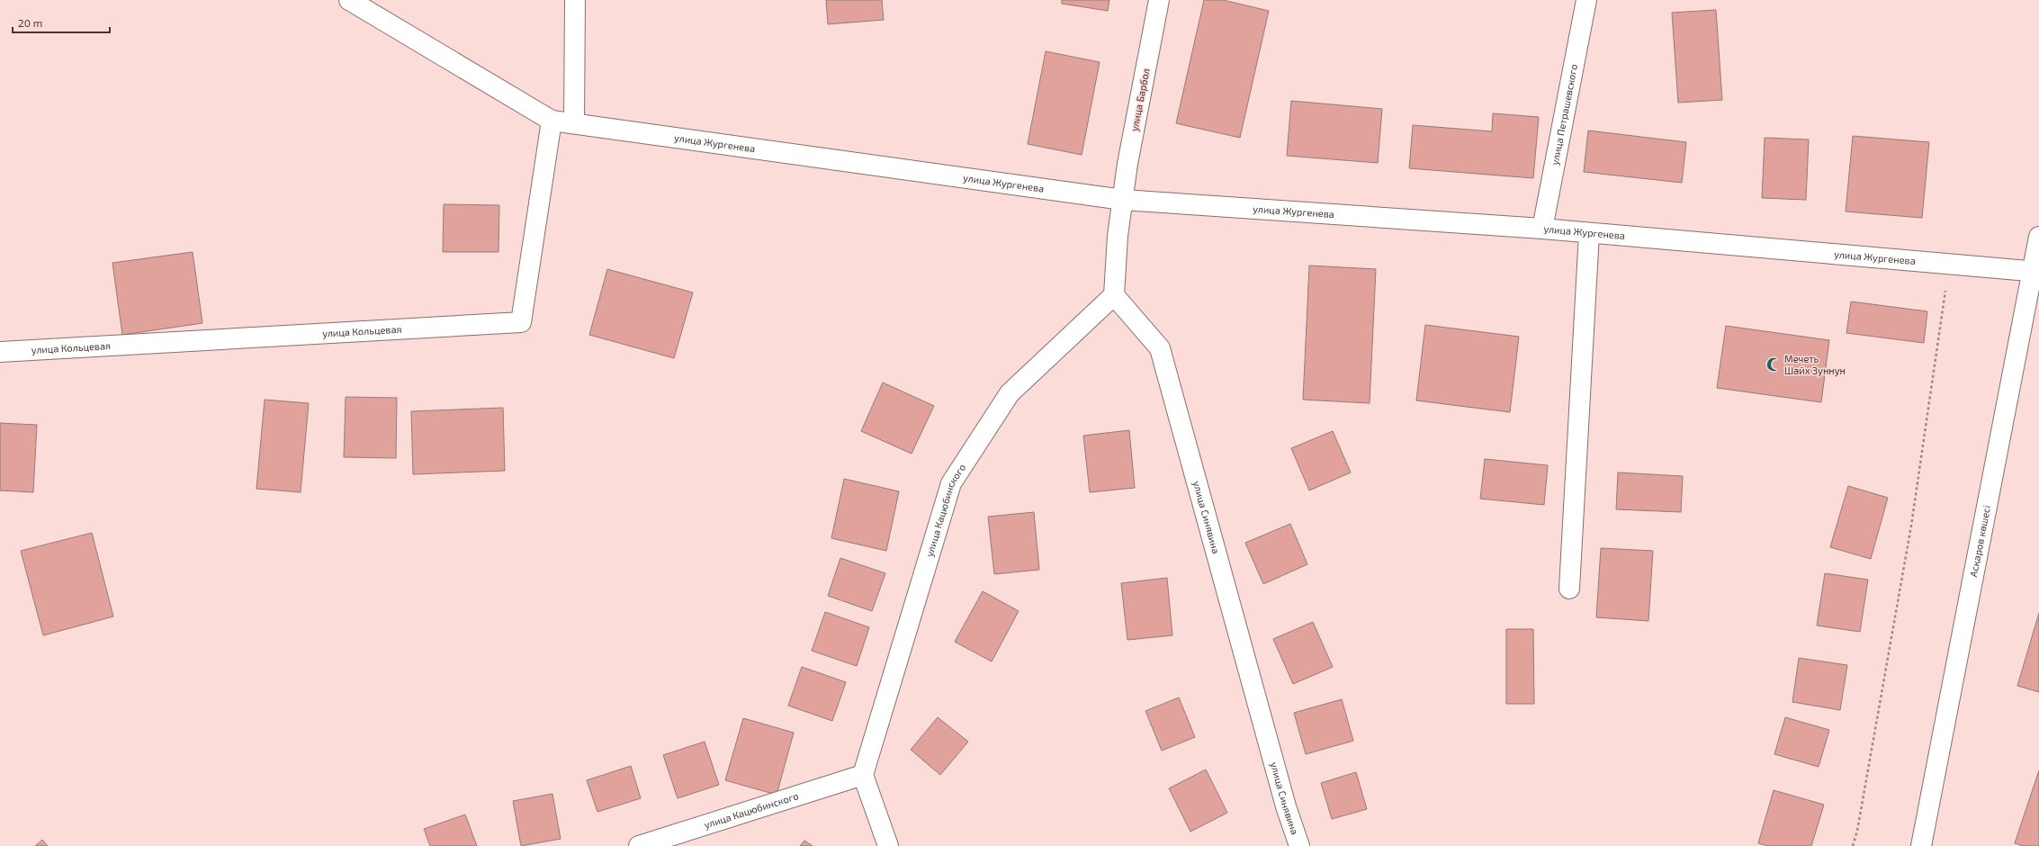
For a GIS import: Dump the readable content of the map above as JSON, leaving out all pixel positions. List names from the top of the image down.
{
  "streets": {
    "street": [
      "улица Барбол",
      "улица Петрашевского",
      "улица Жургенева",
      "улица Кольцевая",
      "улица Кацюбинского",
      "улица Синявина",
      "Асқаров көшесі"
    ]
  },
  "crossings": [
    ["улица Барбол", "улица Жургенева"],
    ["улица Петрашевского", "улица Жургенева"],
    ["улица Жургенева", "улица Кольцевая"],
    ["улица Жургенева", "Асқаров көшесі"],
    ["улица Кацюбинского", "улица Синявина"]
  ],
  "places": {
    "mosque": ["Мечеть Шайх Зуннун"]
  },
  "scale_bar": "20 m"
}
